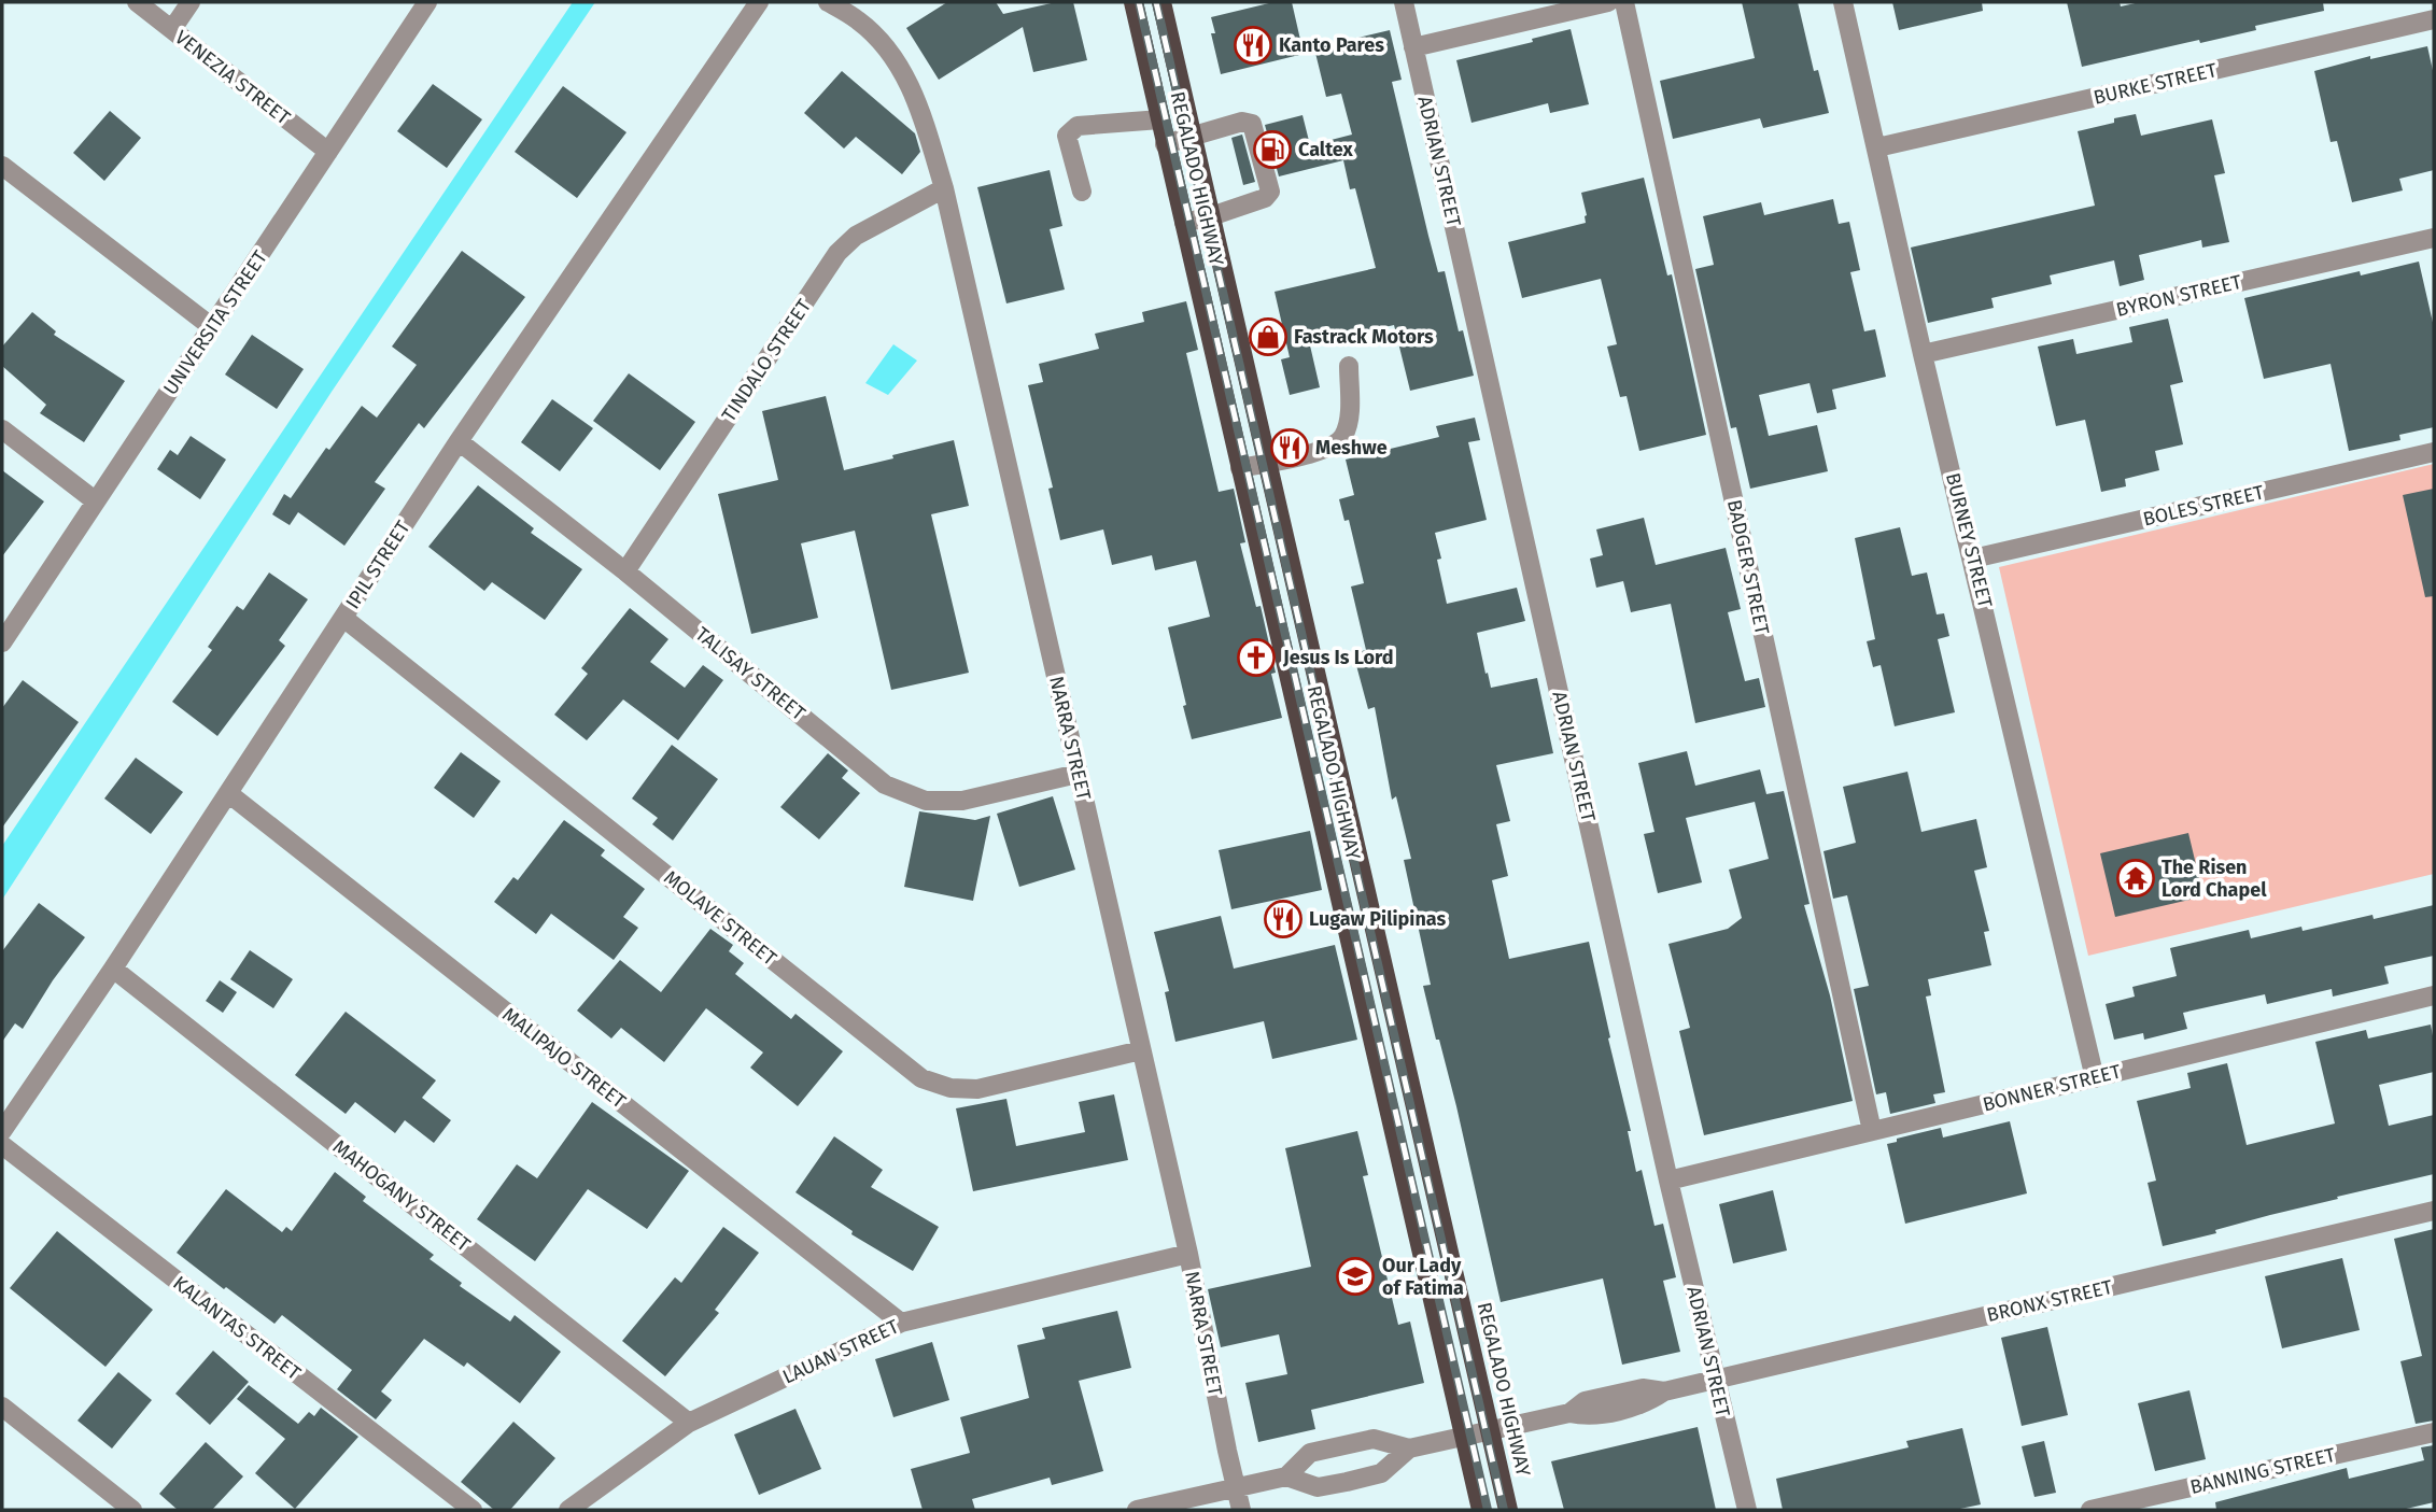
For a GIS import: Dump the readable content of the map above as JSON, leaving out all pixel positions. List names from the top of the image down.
{
  "streets": {
    "main road": ["REGALADO HIGHWAY"],
    "street": [
      "VENEZIA STREET",
      "BURKE STREET",
      "ADRIAN STREET",
      "BYRON STREET",
      "UNIVERSITA STREET",
      "TINDALO STREET",
      "BOLES STREET",
      "BURNEY STREET",
      "IPIL STREET",
      "BADGER STREET",
      "TALISAY STREET",
      "NARRA STREET",
      "MOLAVE STREET",
      "MALIPAJO STREET",
      "BONNER STREET",
      "MAHOGANY STREET",
      "BRONX STREET",
      "KALANTAS STREET",
      "LAUAN STREET",
      "BANNING STREET"
    ]
  },
  "crossings": [
    ["VENEZIA STREET", "UNIVERSITA STREET"],
    ["BURKE STREET", "BURNEY STREET"],
    ["ADRIAN STREET", "BONNER STREET"],
    ["ADRIAN STREET", "BRONX STREET"],
    ["REGALADO HIGHWAY", "BRONX STREET"],
    ["BYRON STREET", "BURNEY STREET"],
    ["TINDALO STREET", "TALISAY STREET"],
    ["TINDALO STREET", "NARRA STREET"],
    ["BOLES STREET", "BURNEY STREET"],
    ["BURNEY STREET", "BONNER STREET"],
    ["IPIL STREET", "TALISAY STREET"],
    ["IPIL STREET", "MOLAVE STREET"],
    ["IPIL STREET", "MALIPAJO STREET"],
    ["IPIL STREET", "MAHOGANY STREET"],
    ["BADGER STREET", "BONNER STREET"],
    ["TALISAY STREET", "NARRA STREET"],
    ["NARRA STREET", "MOLAVE STREET"],
    ["NARRA STREET", "LAUAN STREET"],
    ["MALIPAJO STREET", "LAUAN STREET"],
    ["MAHOGANY STREET", "LAUAN STREET"]
  ],
  "places": {
    "restaurant": ["Kanto Pares", "Meshwe", "Lugaw Pilipinas"],
    "fuel station": ["Caltex"],
    "shop": ["Fastrack Motors"],
    "church": ["Jesus Is Lord"],
    "temple": ["The Risen Lord Chapel"],
    "school or university": ["Our Lady of Fatima"]
  }
}
